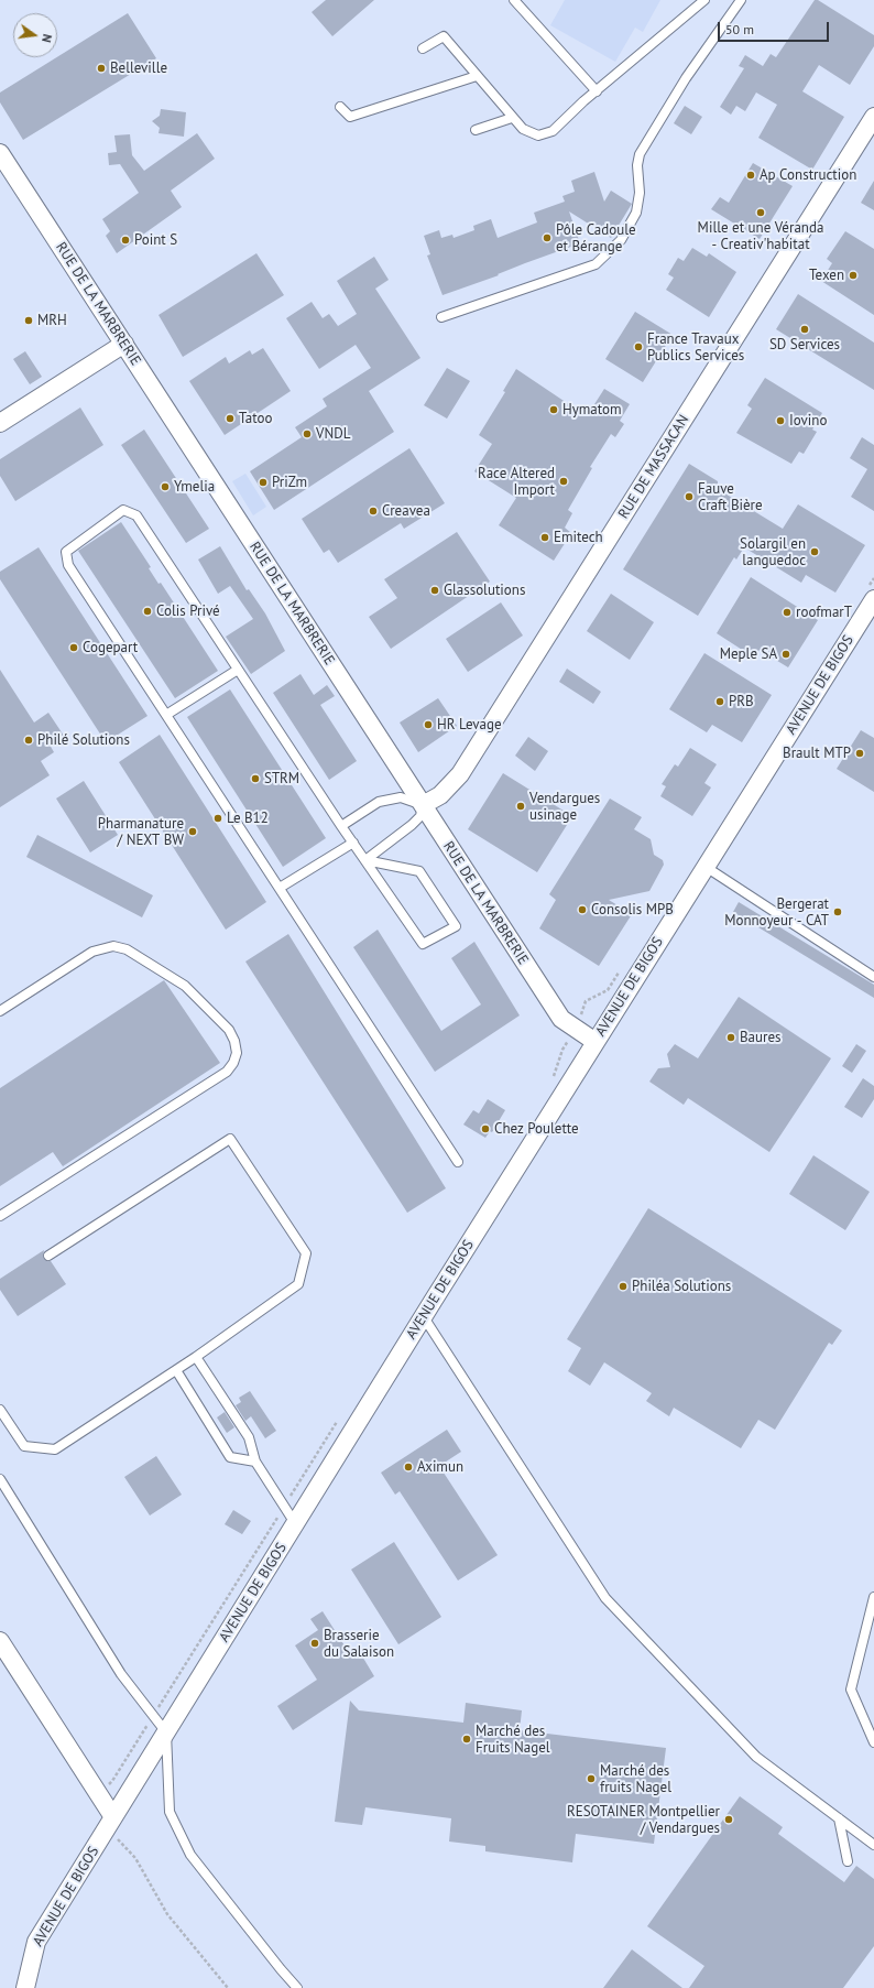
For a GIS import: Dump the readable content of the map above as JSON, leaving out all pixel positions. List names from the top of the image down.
{
  "streets": {
    "street": ["RUE DE LA MARBRERIE", "RUE DE MASSACAN", "AVENUE DE BIGOS"]
  },
  "crossings": [
    ["RUE DE LA MARBRERIE", "RUE DE MASSACAN"],
    ["RUE DE LA MARBRERIE", "AVENUE DE BIGOS"]
  ],
  "places": [
    "Belleville",
    "Ap Construction",
    "Mille et une Véranda - Creativ'habitat",
    "Pôle Cadoule et Bérange",
    "Point S",
    "Texen",
    "MRH",
    "SD Services",
    "France Travaux Publics Services",
    "Hymatom",
    "Tatoo",
    "Iovino",
    "VNDL",
    "Race Altered Import",
    "PriZm",
    "Ymelia",
    "Fauve Craft Bière",
    "Creavea",
    "Emitech",
    "Solargil en languedoc",
    "Glassolutions",
    "Colis Privé",
    "roofmarT",
    "Cogepart",
    "Meple SA",
    "PRB",
    "HR Levage",
    "Philé Solutions",
    "Brault MTP",
    "STRM",
    "Vendargues usinage",
    "Le B12",
    "Pharmanature / NEXT BW",
    "Consolis MPB",
    "Bergerat Monnoyeur - CAT",
    "Baures",
    "Chez Poulette",
    "Philéa Solutions",
    "Aximun",
    "Brasserie du Salaison",
    "Marché des Fruits Nagel",
    "Marché des fruits Nagel",
    "RESOTAINER Montpellier / Vendargues"
  ],
  "scale_bar": "50 m",
  "north": "right"
}
